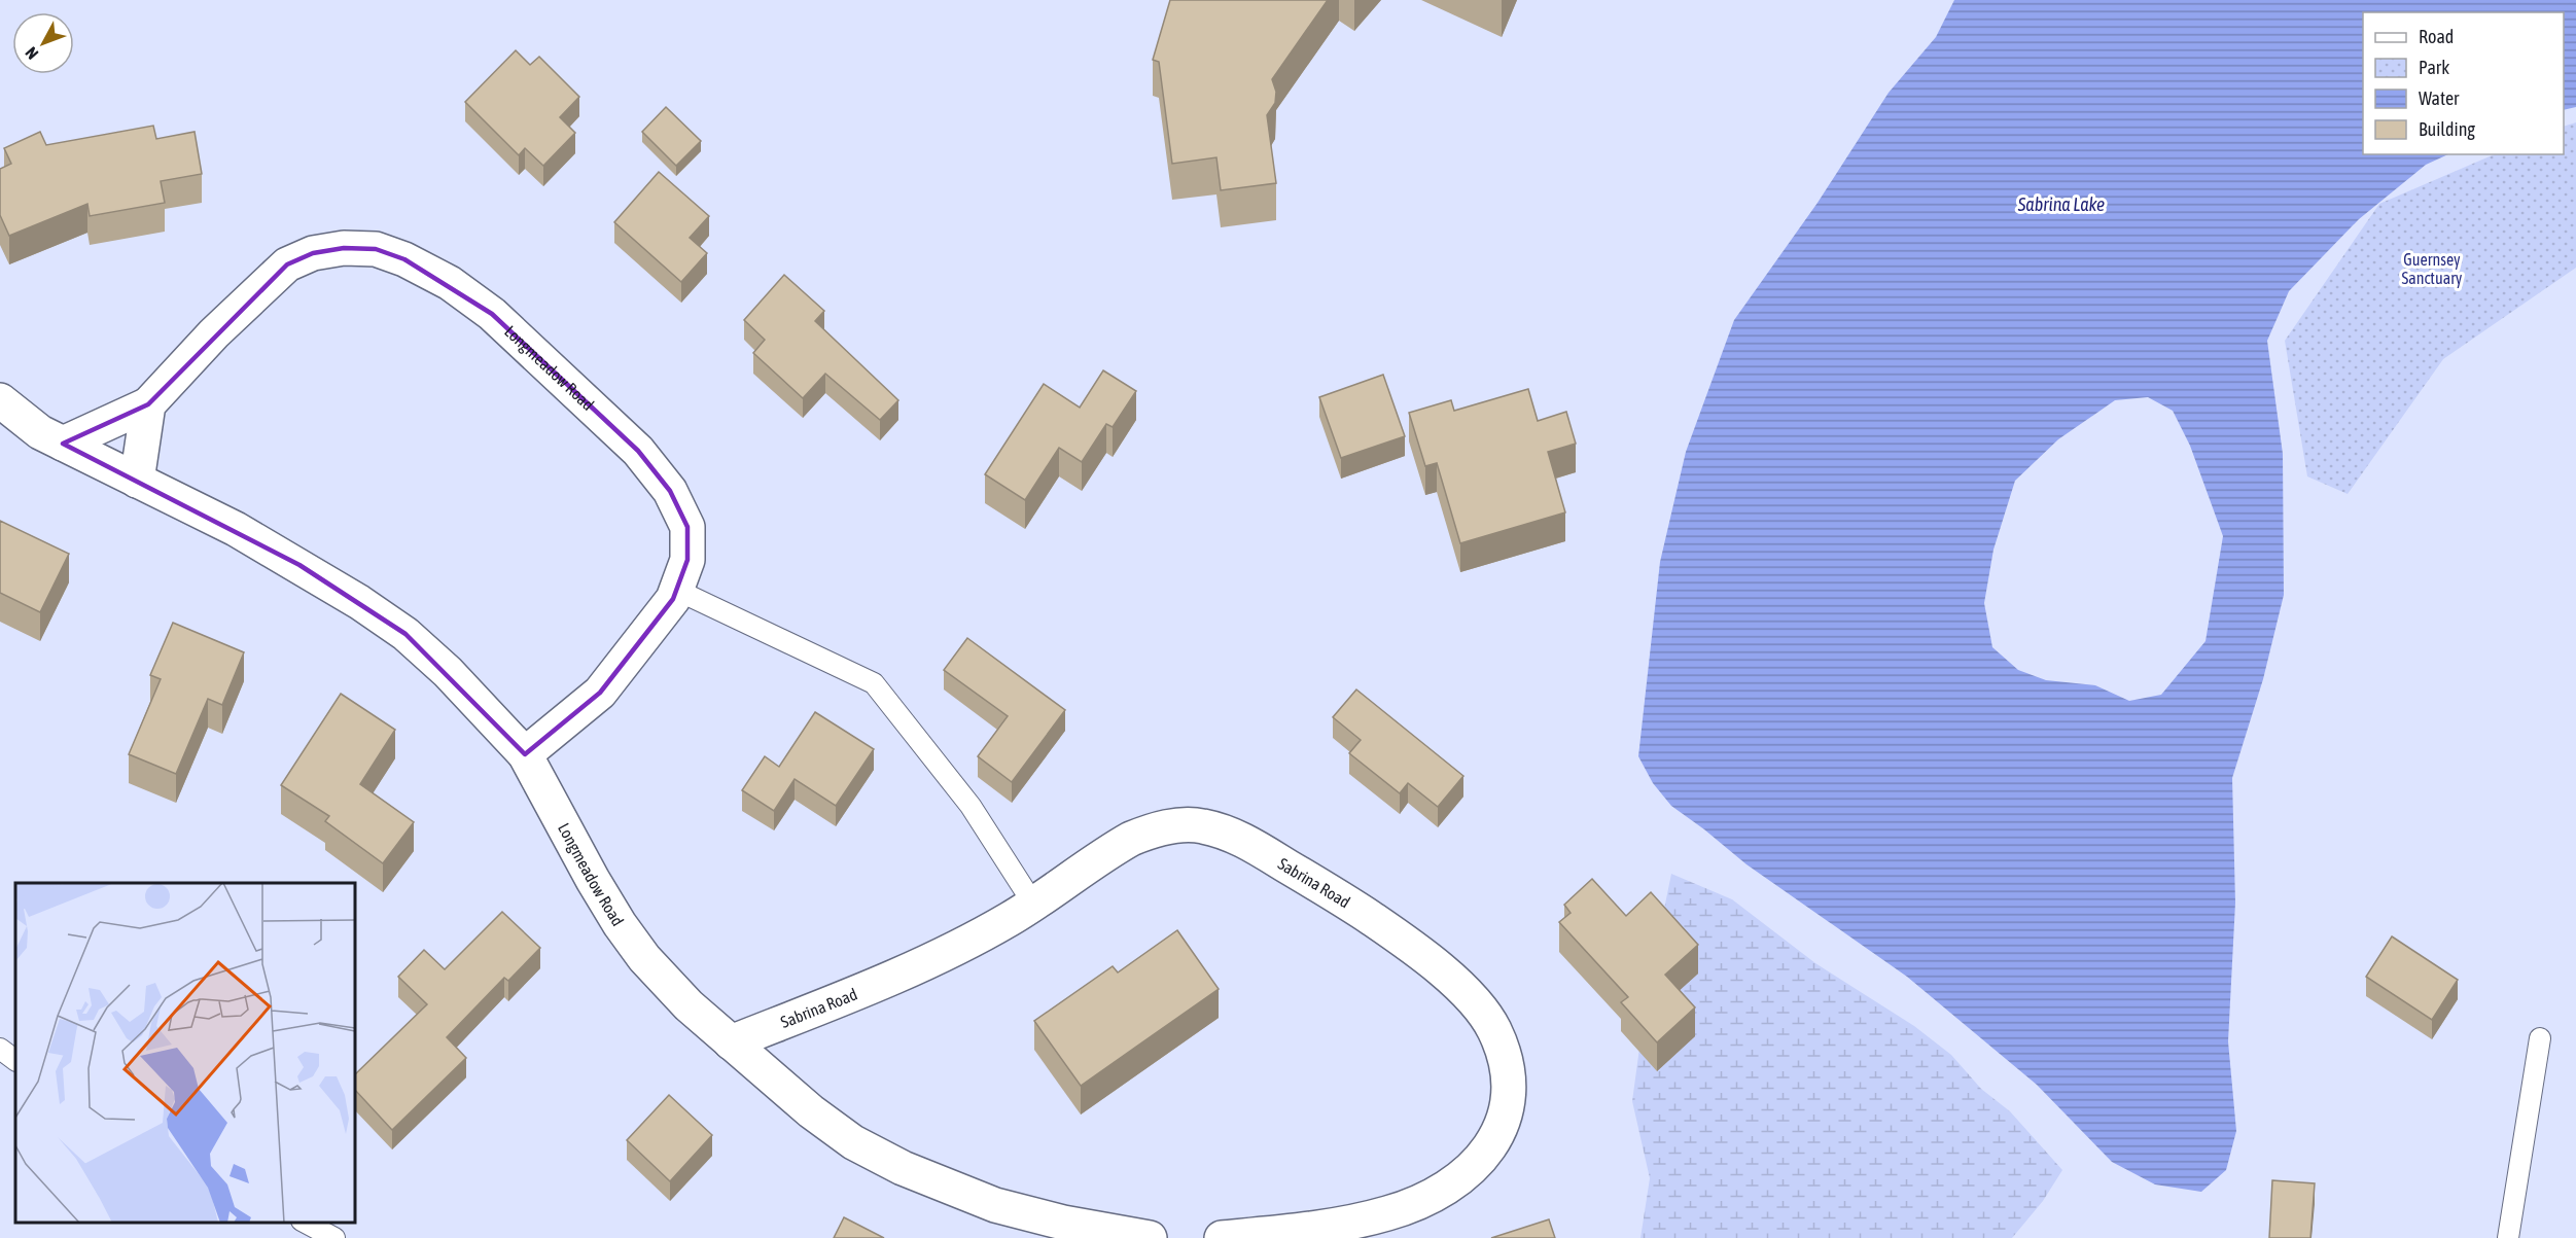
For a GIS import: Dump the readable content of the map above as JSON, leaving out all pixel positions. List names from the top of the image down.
{
  "streets": {
    "street": ["Longmeadow Road", "Sabrina Road"]
  },
  "crossings": [
    ["Longmeadow Road", "Sabrina Road"]
  ],
  "water": ["Sabrina Lake"],
  "parks": ["Guernsey Sanctuary"],
  "legend": [
    "Road",
    "Park",
    "Water",
    "Building"
  ],
  "north": "bottom left"
}
